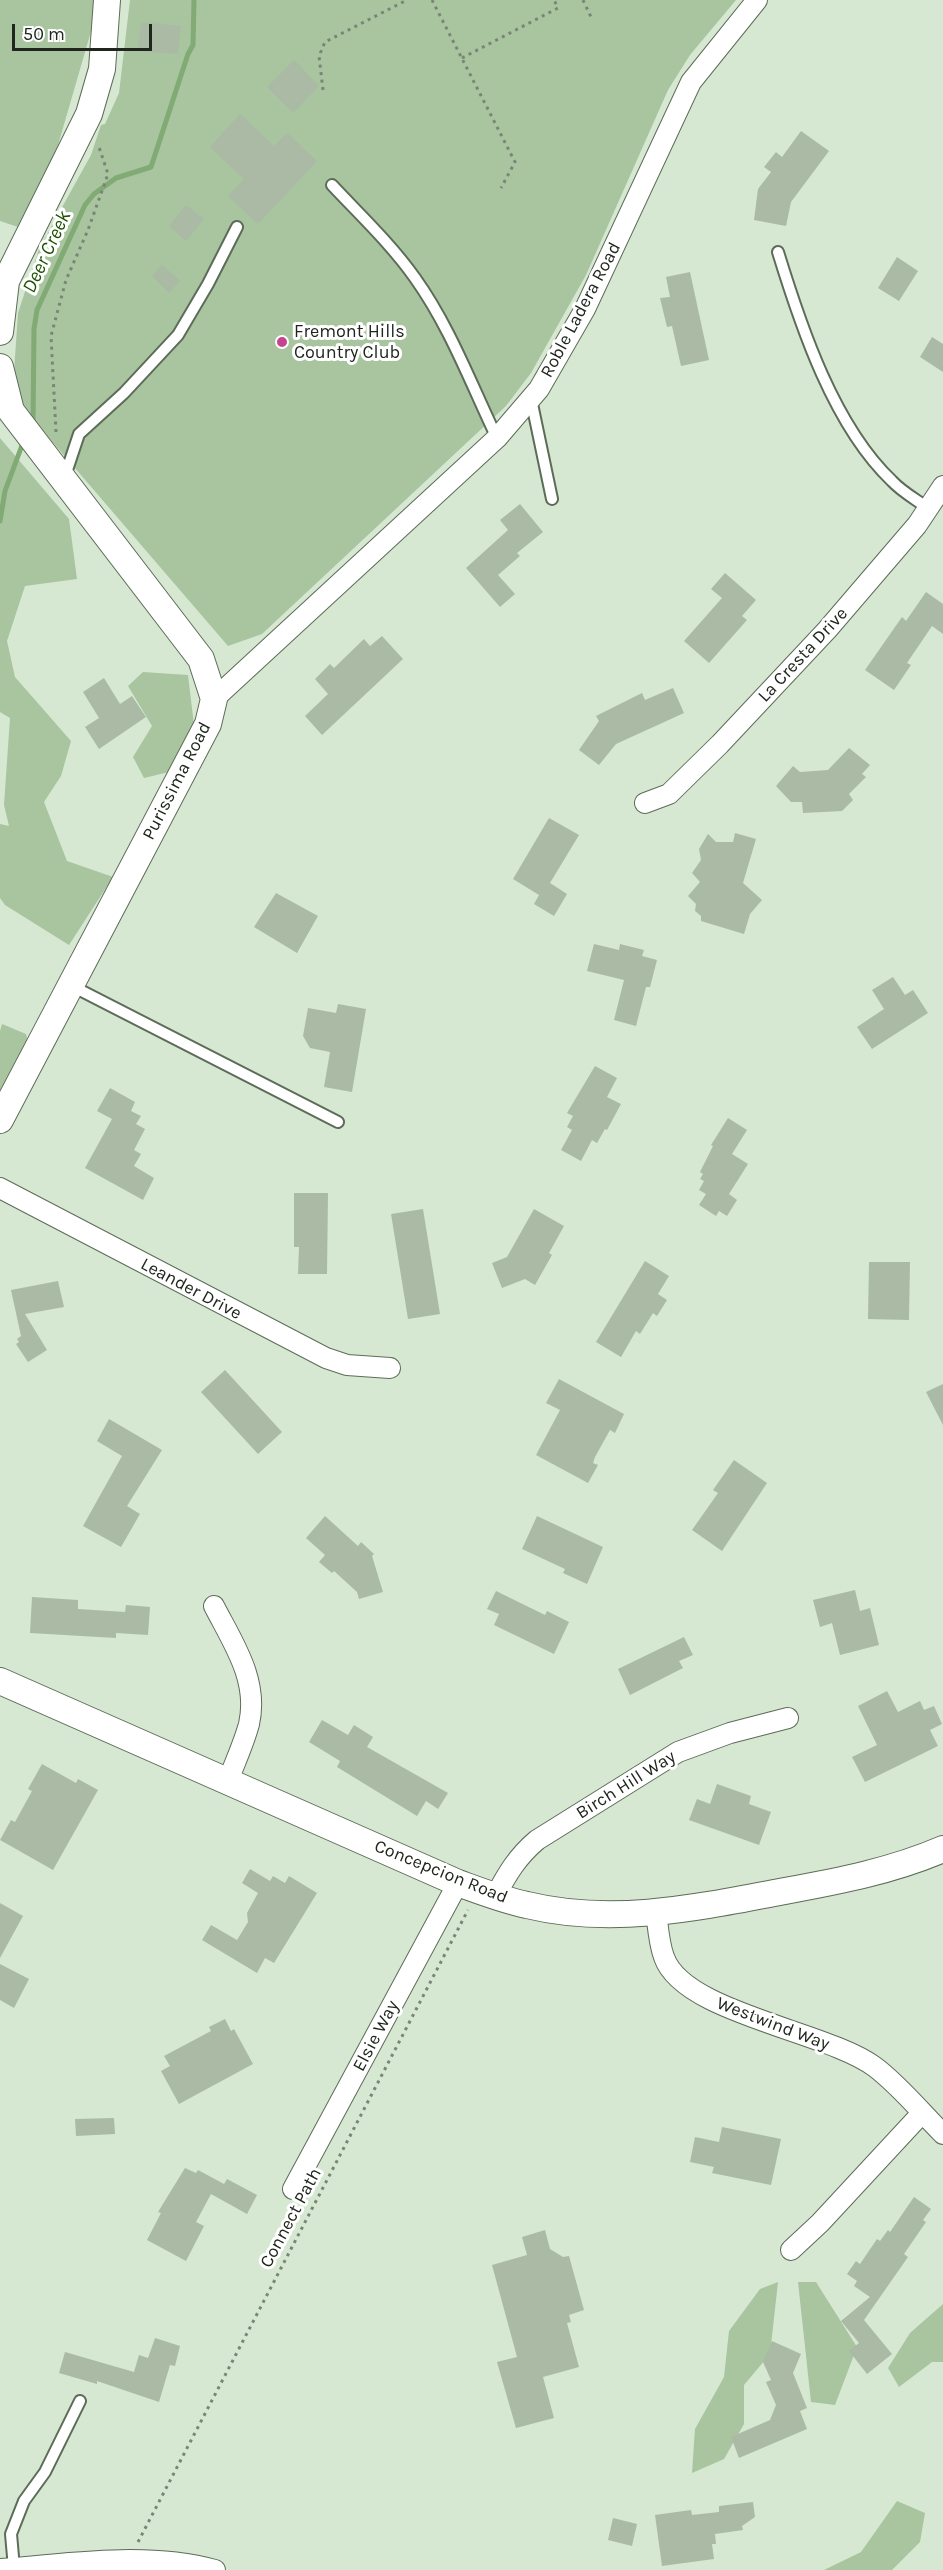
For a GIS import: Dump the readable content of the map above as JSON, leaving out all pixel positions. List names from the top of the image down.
{
  "streets": {
    "street": [
      "Roble Ladera Road",
      "La Cresta Drive",
      "Purissima Road",
      "Leander Drive",
      "Birch Hill Way",
      "Concepcion Road",
      "Westwind Way",
      "Elsie Way"
    ],
    "path": ["Connect Path"]
  },
  "crossings": [
    ["Roble Ladera Road", "Purissima Road"],
    ["Birch Hill Way", "Concepcion Road"],
    ["Birch Hill Way", "Elsie Way"],
    ["Birch Hill Way", "Connect Path"],
    ["Concepcion Road", "Westwind Way"],
    ["Concepcion Road", "Elsie Way"],
    ["Concepcion Road", "Connect Path"],
    ["Elsie Way", "Connect Path"]
  ],
  "water": ["Deer Creek"],
  "places": ["Fremont Hills Country Club"],
  "scale_bar": "50 m"
}
